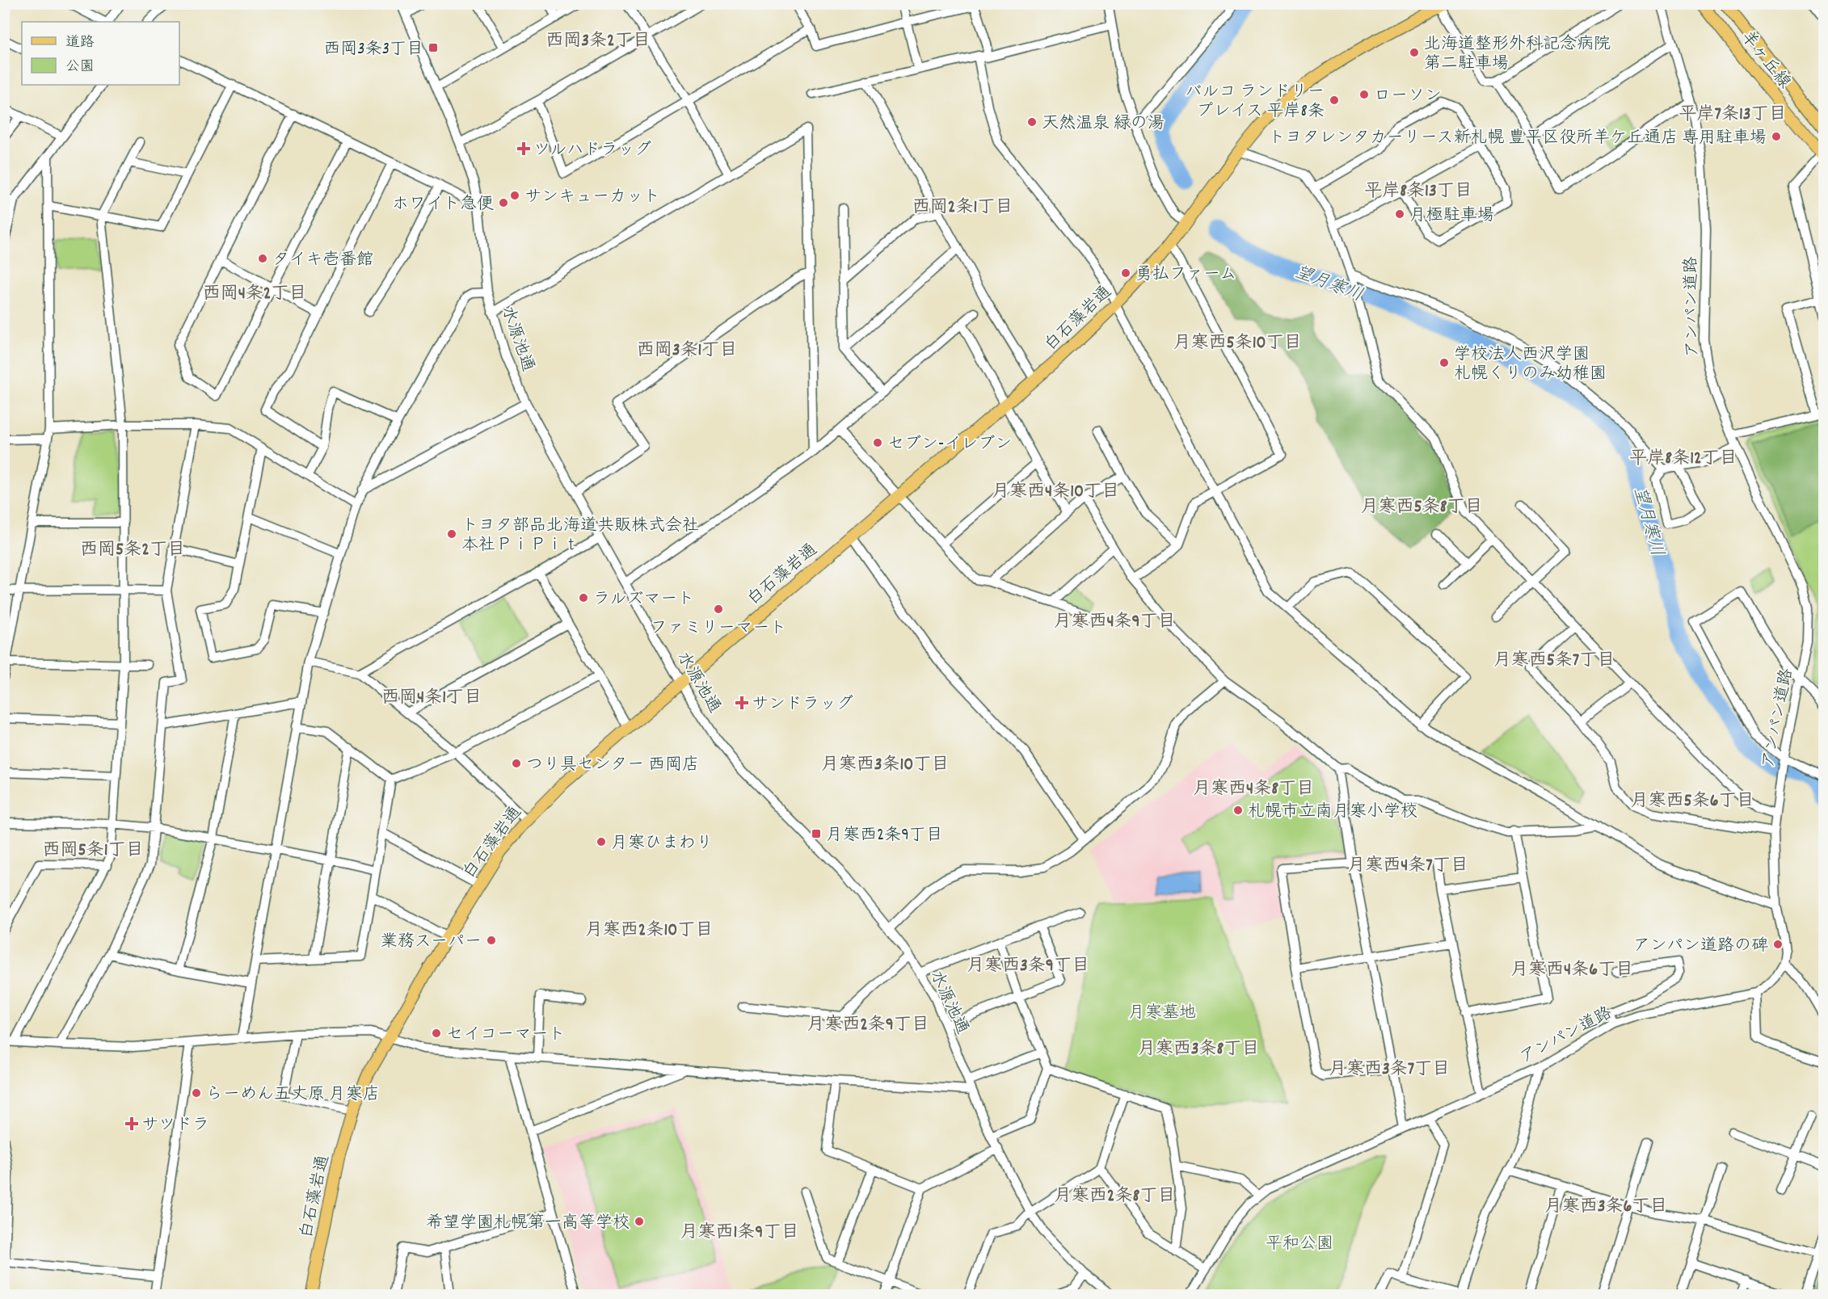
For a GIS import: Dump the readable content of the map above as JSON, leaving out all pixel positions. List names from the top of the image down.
{
  "streets": {
    "main road": ["羊ヶ丘線", "白石藻岩通"],
    "street": ["アンパン道路", "水源池通"]
  },
  "crossings": [
    ["白石藻岩通", "水源池通"]
  ],
  "districts": [
    "西岡3条2丁目",
    "平岸7条13丁目",
    "平岸8条13丁目",
    "西岡2条1丁目",
    "西岡4条2丁目",
    "月寒西5条10丁目",
    "西岡3条1丁目",
    "平岸8条12丁目",
    "月寒西4条10丁目",
    "月寒西5条8丁目",
    "西岡5条2丁目",
    "月寒西4条9丁目",
    "月寒西5条7丁目",
    "西岡4条1丁目",
    "月寒西3条10丁目",
    "月寒西4条8丁目",
    "月寒西5条6丁目",
    "西岡5条1丁目",
    "月寒西4条7丁目",
    "月寒西2条10丁目",
    "月寒西3条9丁目",
    "月寒西4条6丁目",
    "月寒西2条9丁目",
    "月寒西3条8丁目",
    "月寒西3条7丁目",
    "月寒西2条8丁目",
    "月寒西3条6丁目",
    "月寒西1条9丁目"
  ],
  "water": ["望月寒川"],
  "parks": ["月寒墓地", "平和公園"],
  "places": {
    "transit": ["西岡3条3丁目", "月寒西2条9丁目"],
    "other": [
      "北海道整形外科記念病院 第二駐車場",
      "ローソン",
      "バルコ ランドリー プレイス 平岸8条",
      "天然温泉 緑の湯",
      "トヨタレンタカーリース新札幌 豊平区役所羊ケ丘通店 専用駐車場",
      "サンキューカット",
      "ホワイト急便",
      "月極駐車場",
      "タイキ壱番館",
      "勇払ファーム",
      "学校法人西沢学園 札幌くりのみ幼稚園",
      "セブン-イレブン",
      "トヨタ部品北海道共販株式会社 本社ＰｉＰｉｔ",
      "ラルズマート",
      "ファミリーマート",
      "つり具センター 西岡店",
      "札幌市立南月寒小学校",
      "月寒ひまわり",
      "業務スーパー",
      "アンパン道路の碑",
      "セイコーマート",
      "らーめん五丈原 月寒店",
      "希望学園札幌第一高等学校"
    ],
    "health": ["ツルハドラッグ", "サンドラッグ", "サツドラ"]
  },
  "legend": ["道路", "公園"]
}
